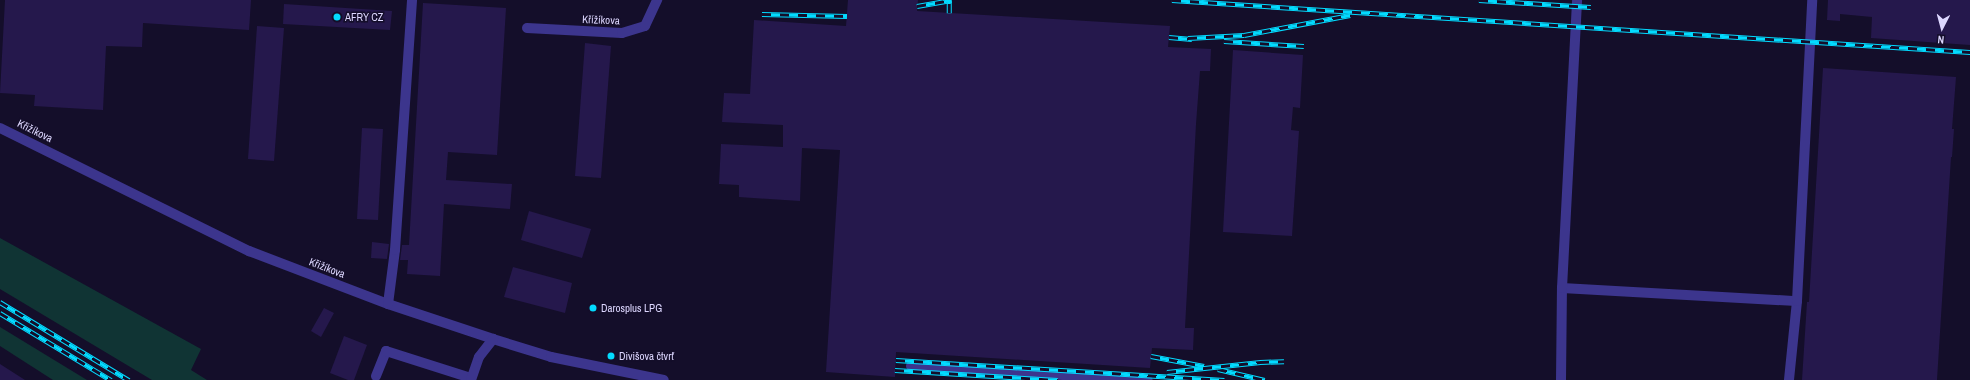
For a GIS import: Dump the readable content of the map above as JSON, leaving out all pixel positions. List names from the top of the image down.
{
  "streets": {
    "street": ["Křížíkova", "Křižíkova"]
  },
  "places": ["AFRY CZ", "Darosplus LPG", "Divišova čtvrť"],
  "north": "bottom"
}
